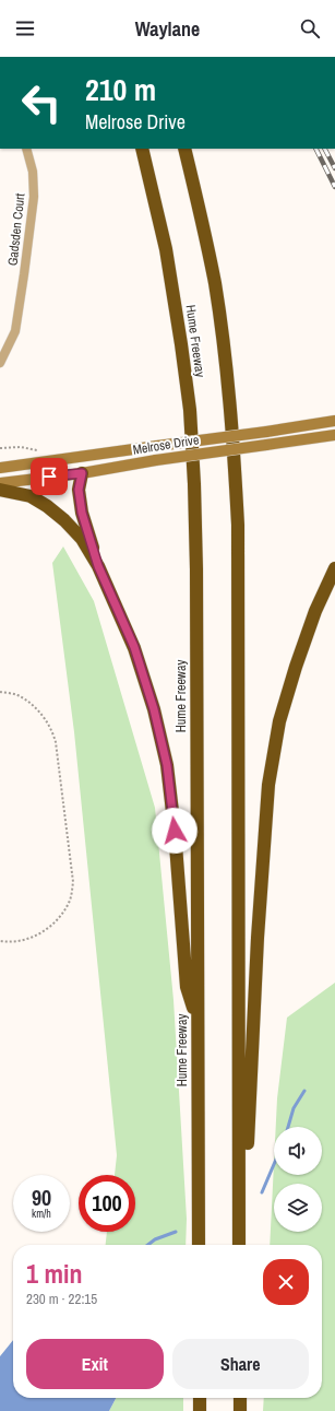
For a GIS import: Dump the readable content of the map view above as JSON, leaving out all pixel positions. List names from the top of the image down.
{
  "streets": {
    "highway": ["Hume Freeway"],
    "main road": ["Melrose Drive"],
    "street": ["Gadsden Court"]
  },
  "page": {
    "header": "Waylane",
    "turn": ["210 m", "Melrose Drive"],
    "speed": "90 km/h",
    "limit": "100",
    "heading": ["1 min", "230 m · 22:15"],
    "buttons": ["Exit", "Share"]
  }
}
